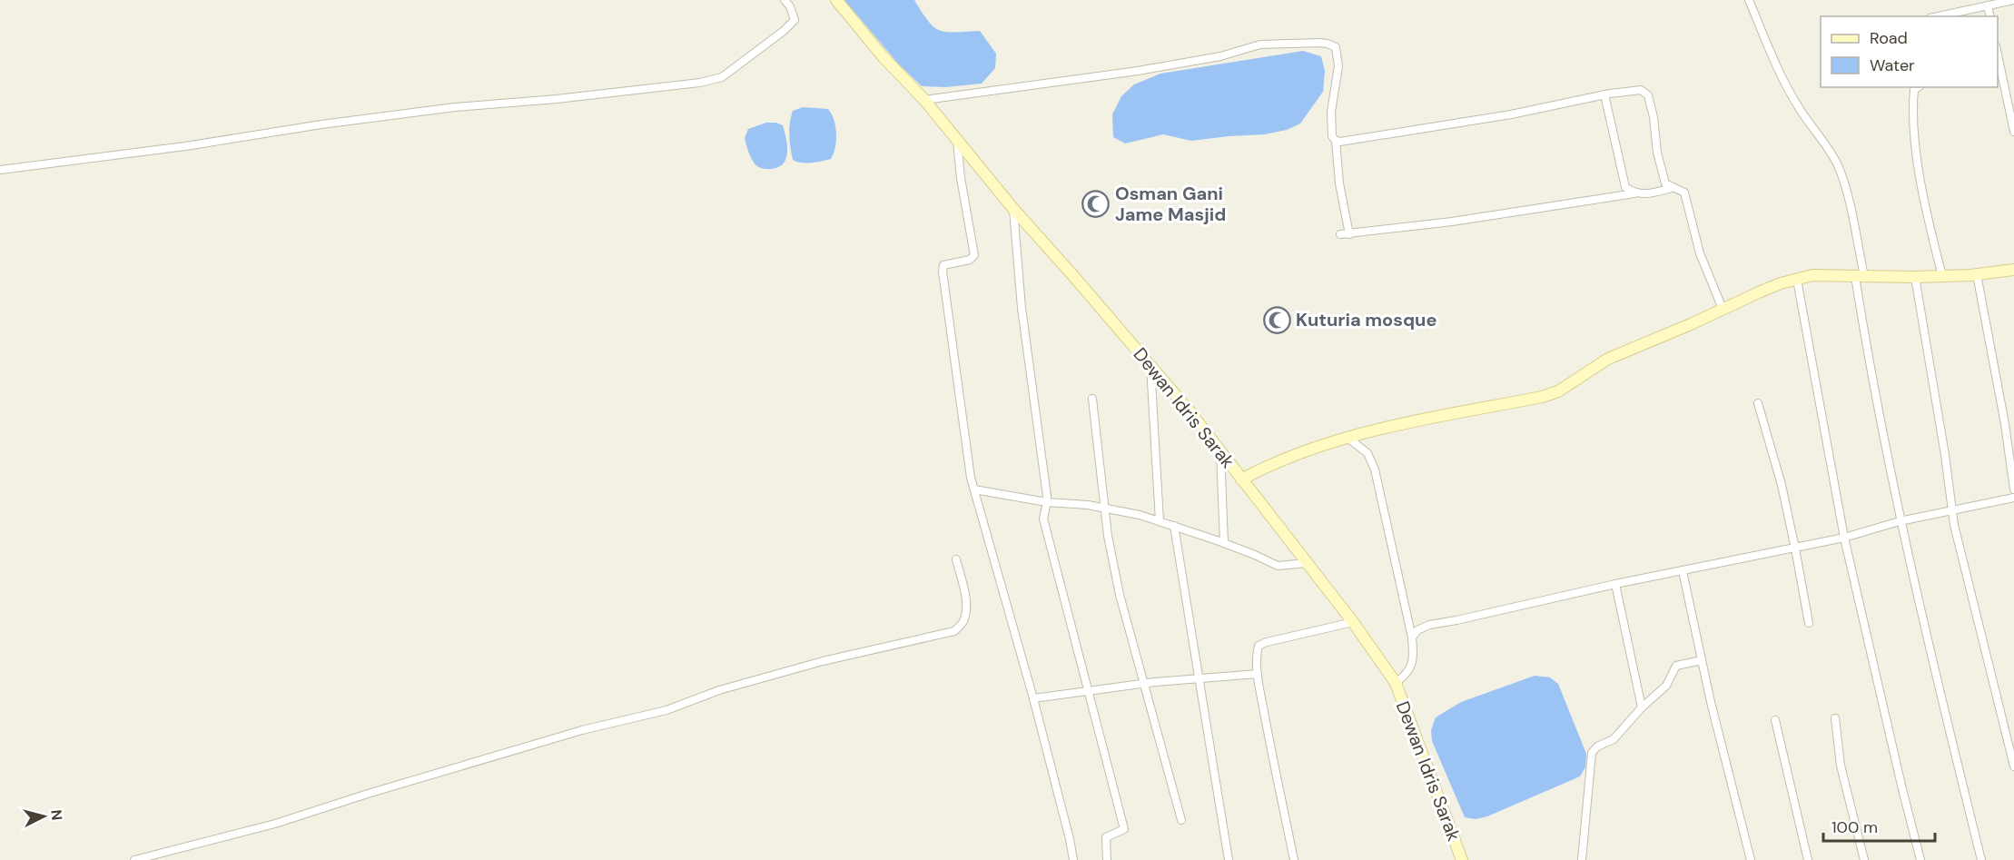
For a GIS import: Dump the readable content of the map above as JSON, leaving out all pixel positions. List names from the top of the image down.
{
  "streets": {
    "main road": ["Dewan Idris Sarak"]
  },
  "places": {
    "mosque": ["Osman Gani Jame Masjid", "Kuturia mosque"]
  },
  "legend": ["Road", "Water"],
  "scale_bar": "100 m",
  "north": "right"
}
